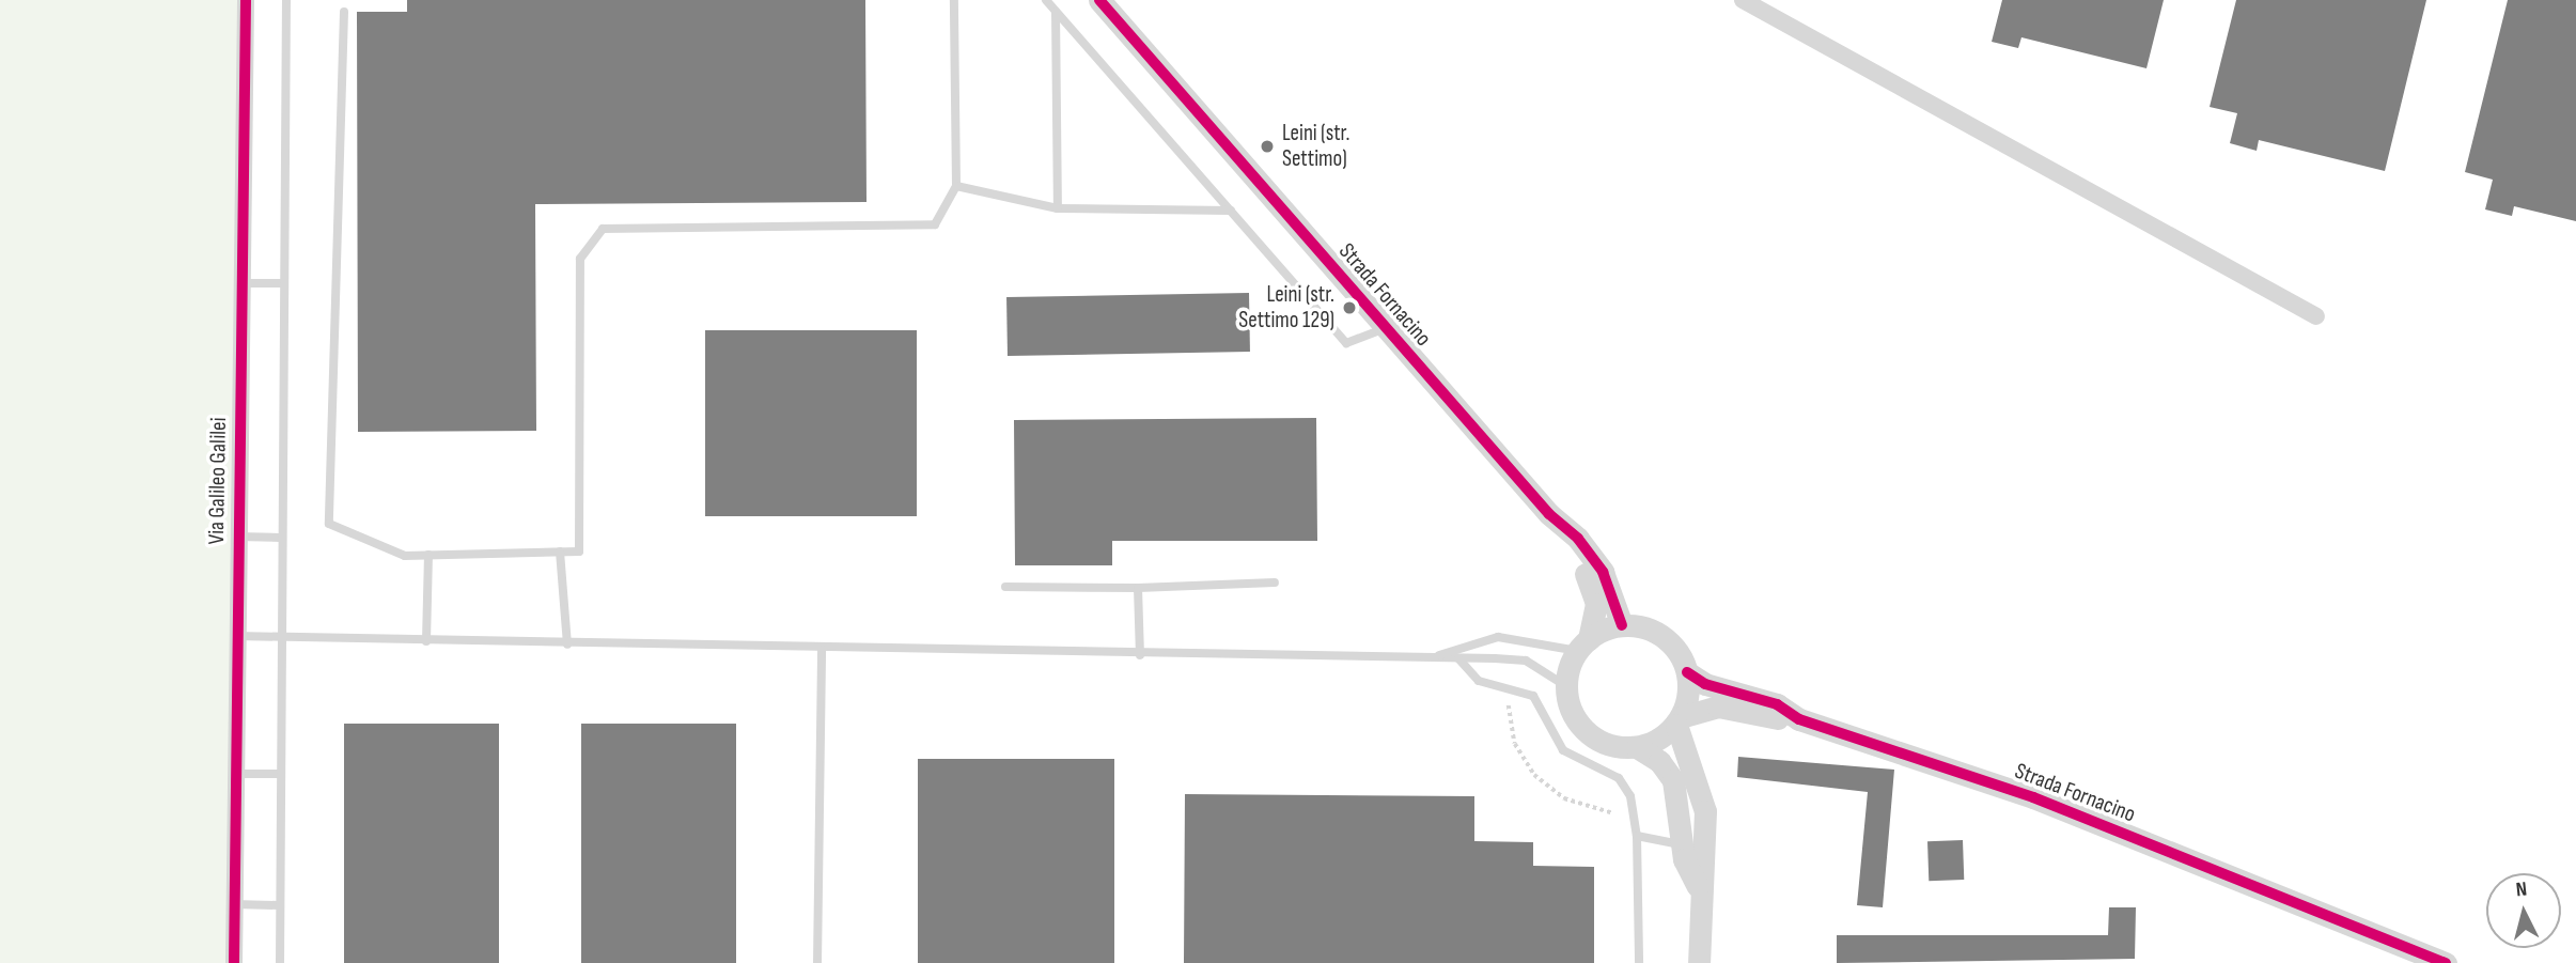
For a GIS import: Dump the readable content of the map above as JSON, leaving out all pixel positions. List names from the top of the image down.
{
  "streets": {
    "street": ["Strada Fornacino", "Via Galileo Galilei"]
  },
  "places": ["Leini (str. Settimo)", "Leini (str. Settimo 129)"],
  "north": "top"
}
